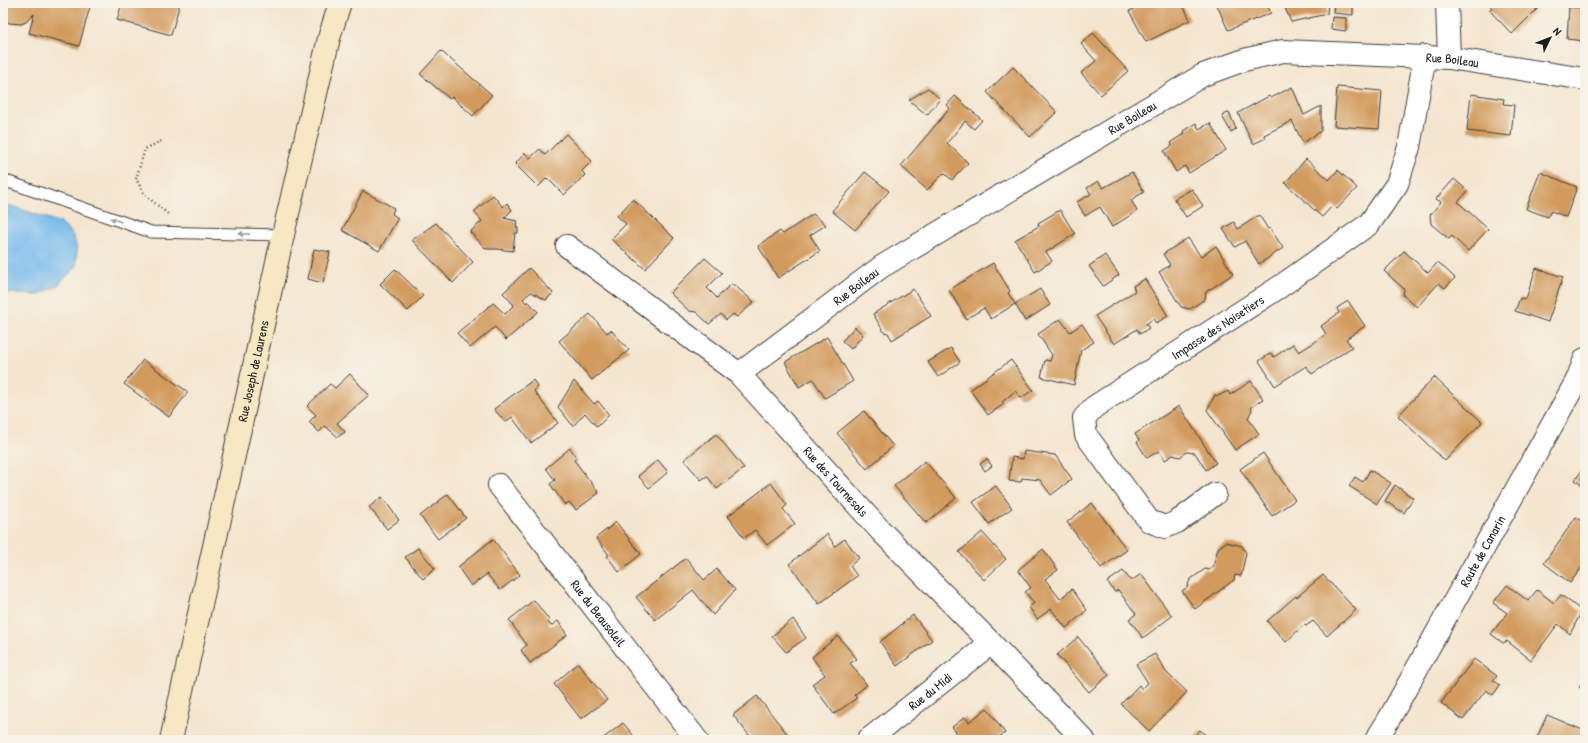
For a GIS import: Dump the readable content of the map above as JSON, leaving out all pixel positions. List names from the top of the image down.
{
  "streets": {
    "main road": ["Rue Joseph de Laurens"],
    "street": [
      "Rue Boileau",
      "Impasse des Noisetiers",
      "Rue des Tournesols",
      "Route de Canarin",
      "Rue du Beausoleil",
      "Rue du Midi"
    ]
  },
  "crossings": [
    ["Rue Boileau", "Impasse des Noisetiers"],
    ["Rue Boileau", "Rue des Tournesols"],
    ["Rue des Tournesols", "Rue du Midi"]
  ],
  "north": "top right"
}
